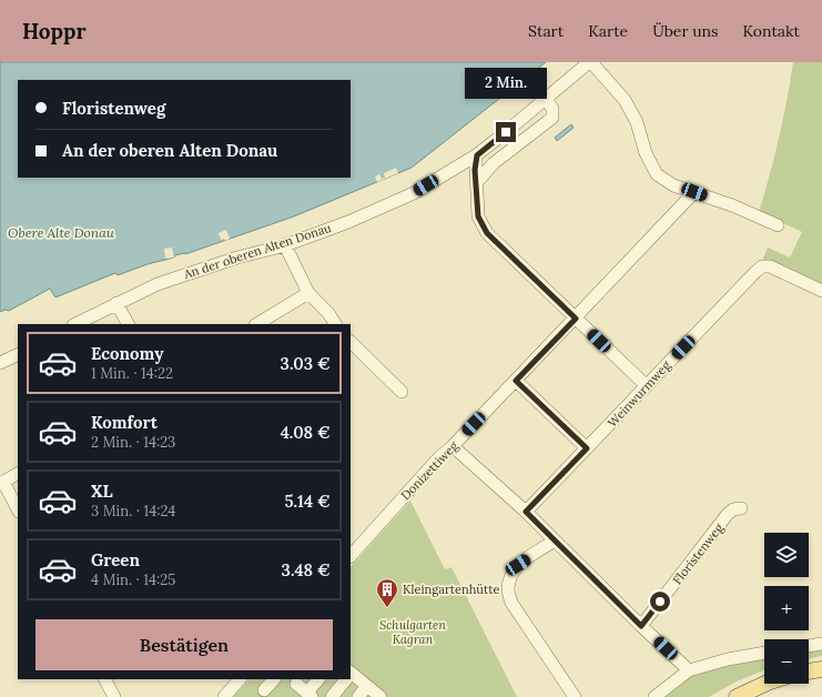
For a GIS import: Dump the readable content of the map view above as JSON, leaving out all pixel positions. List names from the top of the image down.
{
  "streets": {
    "street": [
      "An der oberen Alten Donau",
      "Weinwurmweg",
      "Donizettiweg",
      "Floristenweg"
    ]
  },
  "water": ["Obere Alte Donau"],
  "parks": ["Schulgarten Kagran"],
  "places": {
    "building": ["Kleingartenhütte"]
  },
  "page": {
    "header": "Hoppr",
    "nav": [
      "Start",
      "Karte",
      "Über uns",
      "Kontakt"
    ],
    "bubble": "2 Min.",
    "banner": ["Floristenweg", "An der oberen Alten Donau"],
    "list": [
      {
        "name": "Economy",
        "note": "1 Min. · 14:22",
        "value": "3.03 €"
      },
      {
        "name": "Komfort",
        "note": "2 Min. · 14:23",
        "value": "4.08 €"
      },
      {
        "name": "XL",
        "note": "3 Min. · 14:24",
        "value": "5.14 €"
      },
      {
        "name": "Green",
        "note": "4 Min. · 14:25",
        "value": "3.48 €"
      }
    ],
    "map_buttons": ["+", "−"],
    "buttons": "Bestätigen"
  }
}
